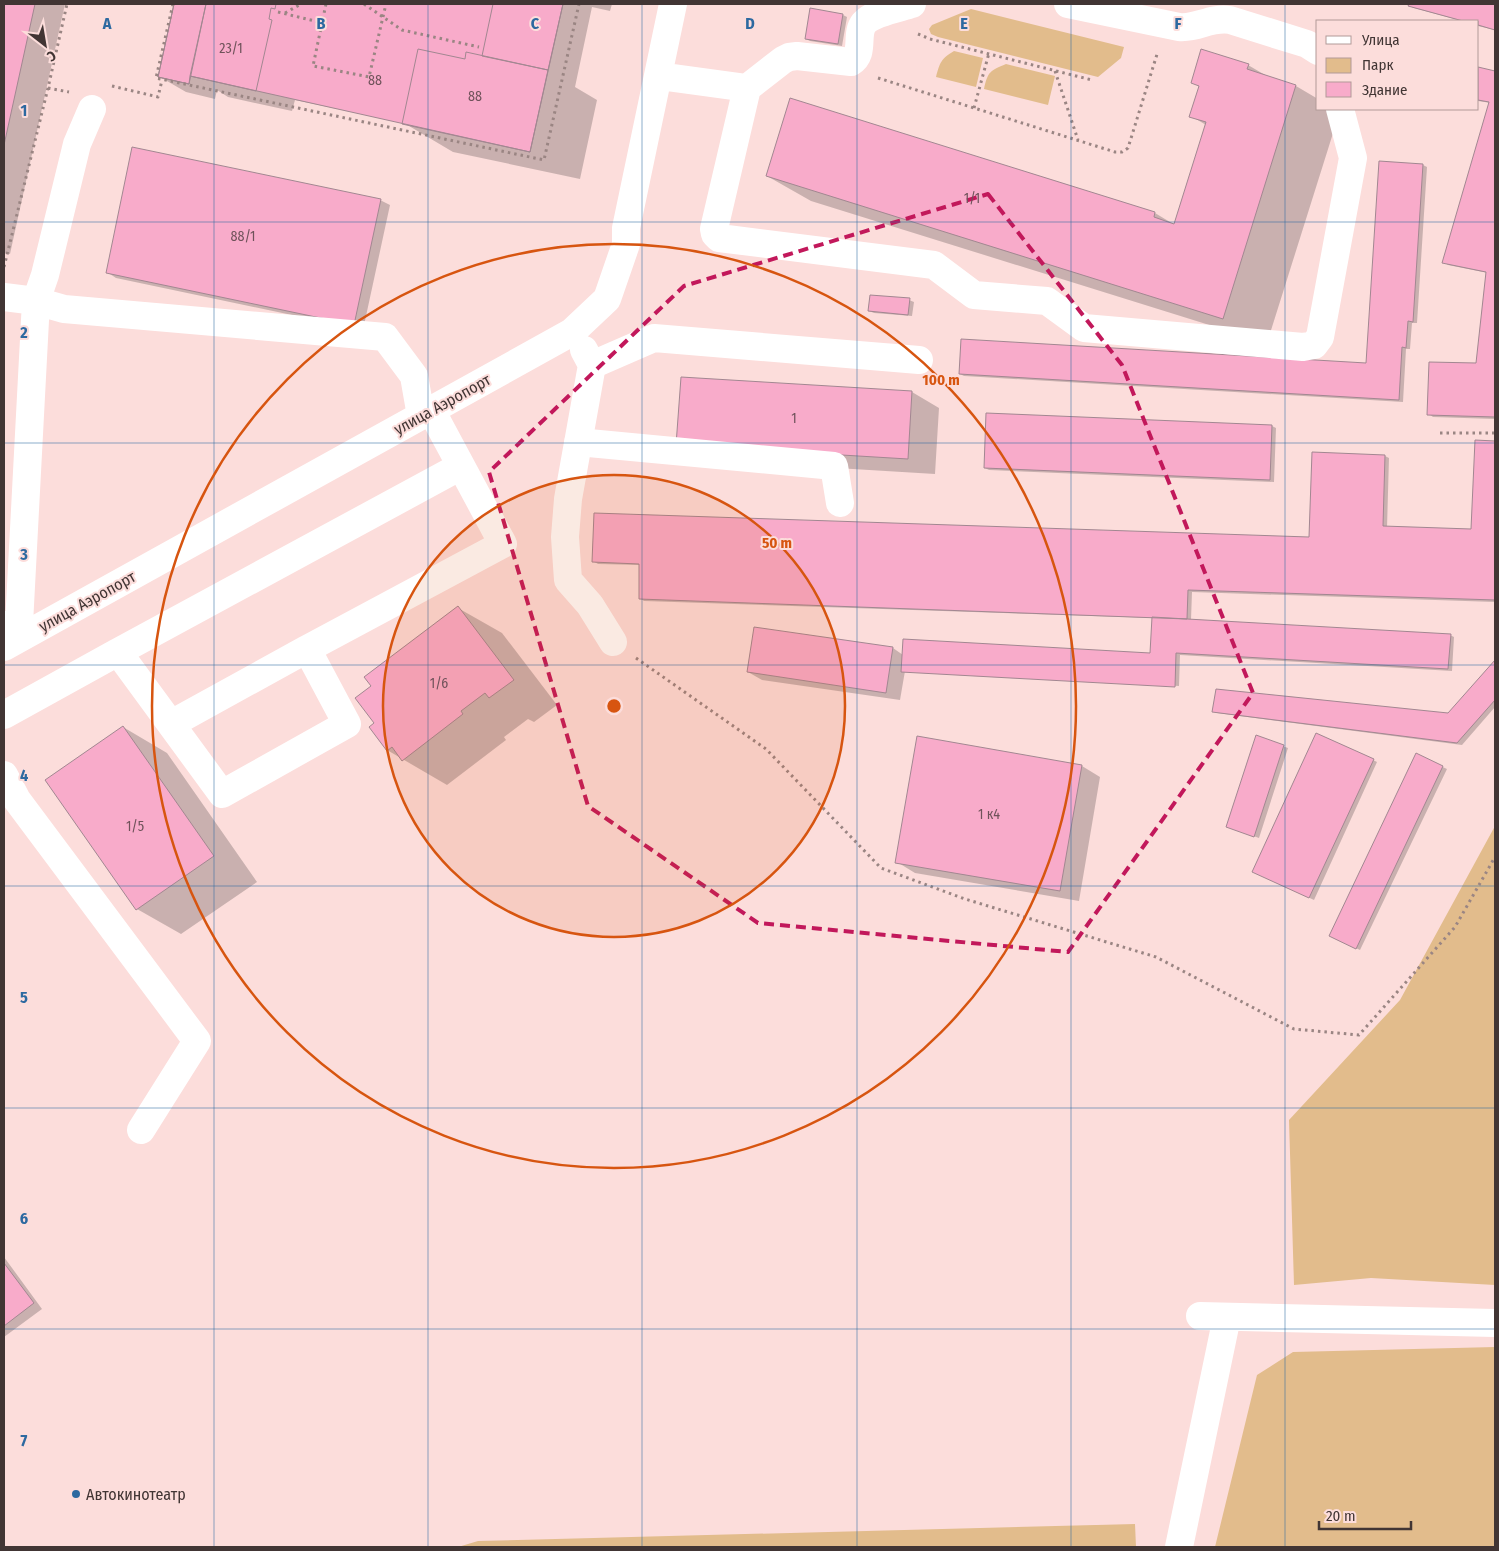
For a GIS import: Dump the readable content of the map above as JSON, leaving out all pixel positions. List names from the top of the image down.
{
  "streets": {
    "street": ["улица Аэропорт"]
  },
  "places": ["Автокинотеатр"],
  "house_numbers": [
    "23/1",
    "88",
    "88",
    "1/1",
    "88/1",
    "1",
    "1/6",
    "1 к4",
    "1/5"
  ],
  "legend": ["Улица", "Парк", "Здание"],
  "scale_bar": "20 m",
  "north": "bottom right",
  "grid": {
    "columns": [
      "A",
      "B",
      "C",
      "D",
      "E",
      "F"
    ],
    "rows": [
      "1",
      "2",
      "3",
      "4",
      "5",
      "6",
      "7"
    ]
  },
  "rings": ["100 m", "50 m"]
}
